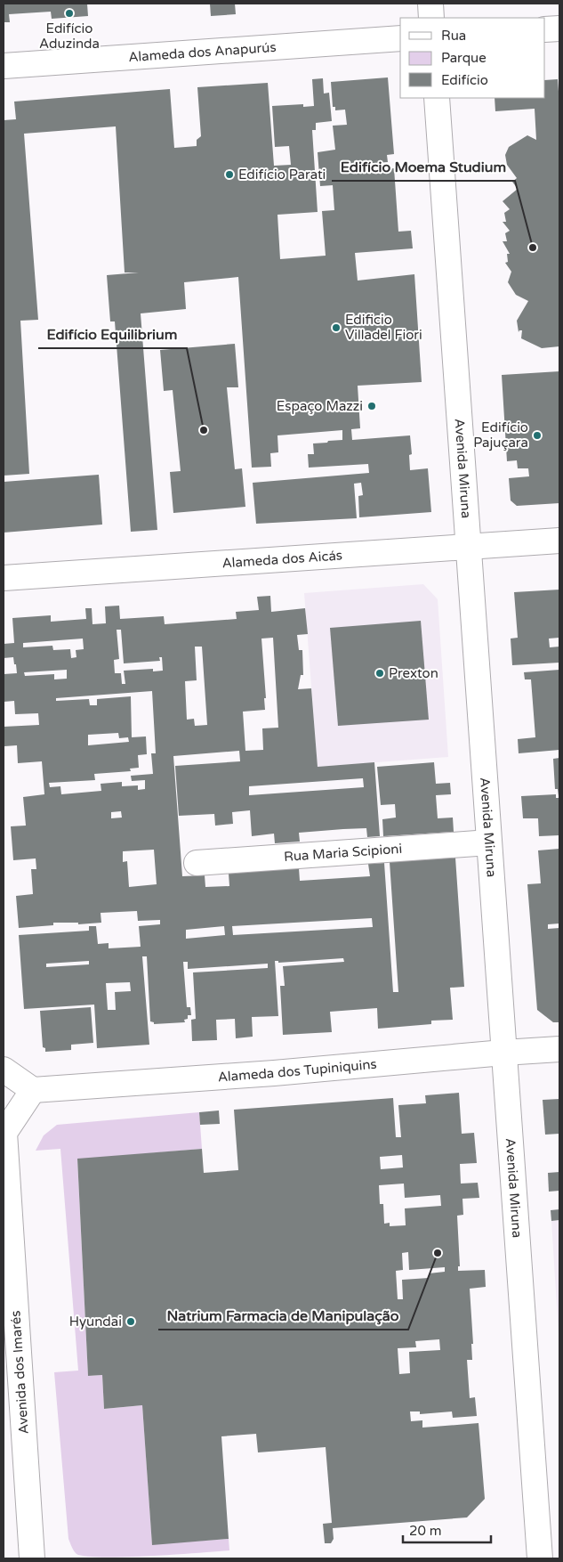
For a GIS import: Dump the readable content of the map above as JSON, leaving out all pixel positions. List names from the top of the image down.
{
  "streets": {
    "street": [
      "Alameda dos Anapurús",
      "Avenida Miruna",
      "Alameda dos Aicás",
      "Rua Maria Scipioni",
      "Alameda dos Tupiniquins",
      "Avenida dos Imarés"
    ]
  },
  "crossings": [
    ["Avenida Miruna", "Alameda dos Aicás"],
    ["Avenida Miruna", "Rua Maria Scipioni"],
    ["Avenida Miruna", "Alameda dos Tupiniquins"],
    ["Alameda dos Tupiniquins", "Avenida dos Imarés"]
  ],
  "places": [
    "Edifício Aduzinda",
    "Edifício Parati",
    "Edifício Moema Studium",
    "Edificio Villadel Fiori",
    "Espaço Mazzi",
    "Edifício Equilibrium",
    "Edifício Pajuçara",
    "Prexton",
    "Natrium Farmacia de Manipulação",
    "Hyundai"
  ],
  "legend": ["Rua", "Parque", "Edifício"],
  "scale_bar": "20 m"
}
